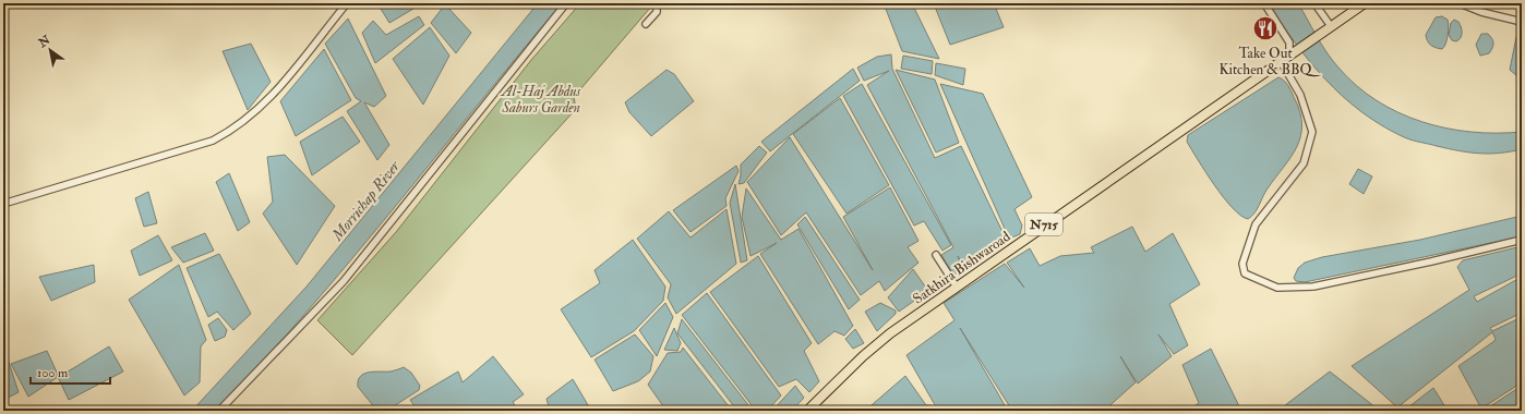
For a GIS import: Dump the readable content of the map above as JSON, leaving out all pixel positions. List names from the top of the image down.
{
  "streets": {
    "highway": ["N715", "Satkhira Bishwaroad"]
  },
  "crossings": [
    ["N715", "Satkhira Bishwaroad"]
  ],
  "water": ["Morrichap River"],
  "parks": ["Al-Haj Abdus Saburs Garden"],
  "places": {
    "restaurant": ["Take Out Kitchen & BBQ"]
  },
  "scale_bar": "100 m",
  "north": "top left"
}
